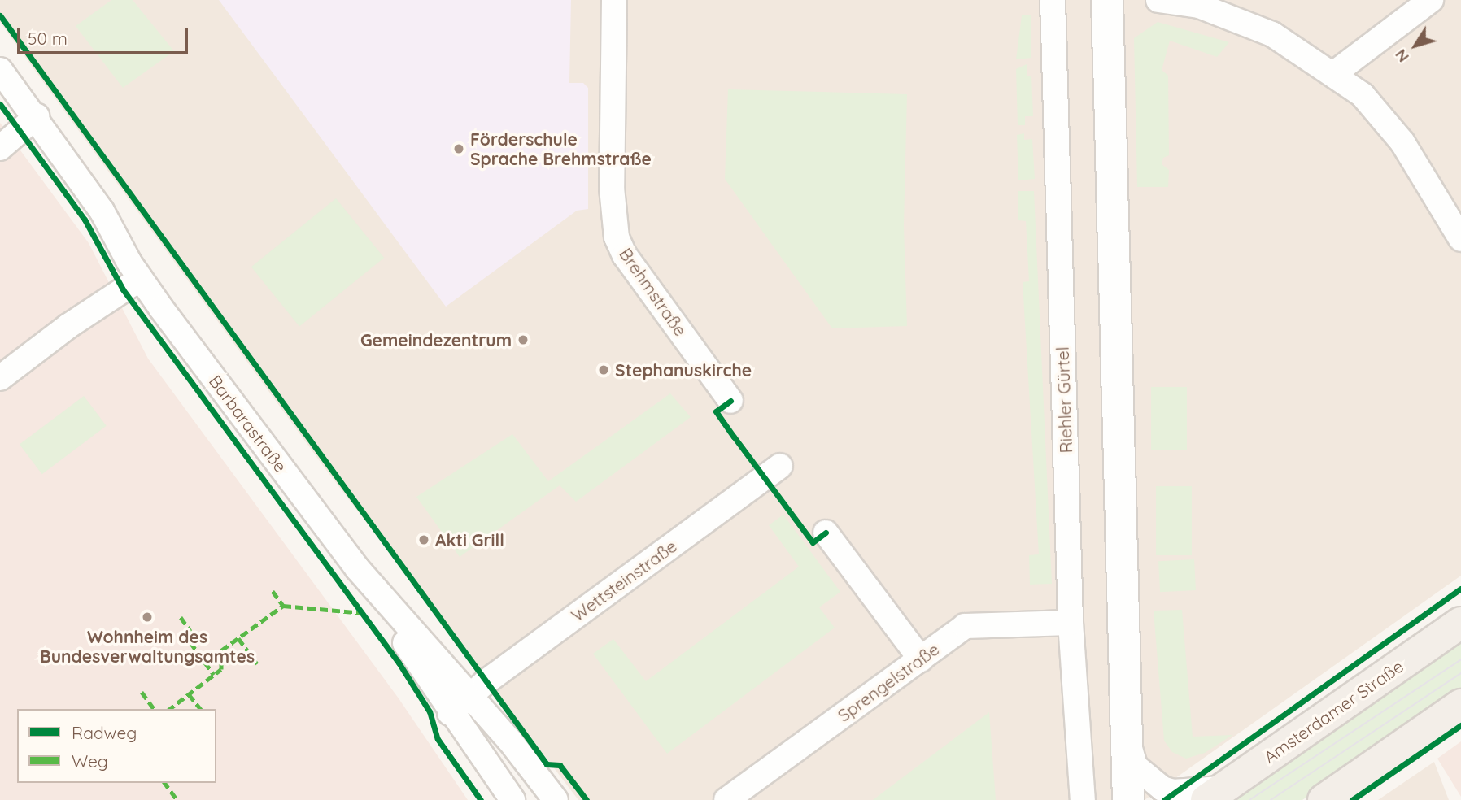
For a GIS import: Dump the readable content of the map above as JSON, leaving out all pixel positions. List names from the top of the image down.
{
  "streets": {
    "main road": ["Amsterdamer Straße"],
    "street": [
      "Brehmstraße",
      "Riehler Gürtel",
      "Barbarastraße",
      "Wettsteinstraße",
      "Sprengelstraße"
    ]
  },
  "crossings": [
    ["Riehler Gürtel", "Sprengelstraße"],
    ["Barbarastraße", "Wettsteinstraße"]
  ],
  "places": [
    "Förderschule Sprache Brehmstraße",
    "Gemeindezentrum",
    "Stephanuskirche",
    "Akti Grill",
    "Wohnheim des Bundesverwaltungsamtes"
  ],
  "legend": ["Radweg", "Weg"],
  "scale_bar": "50 m",
  "north": "bottom left"
}
